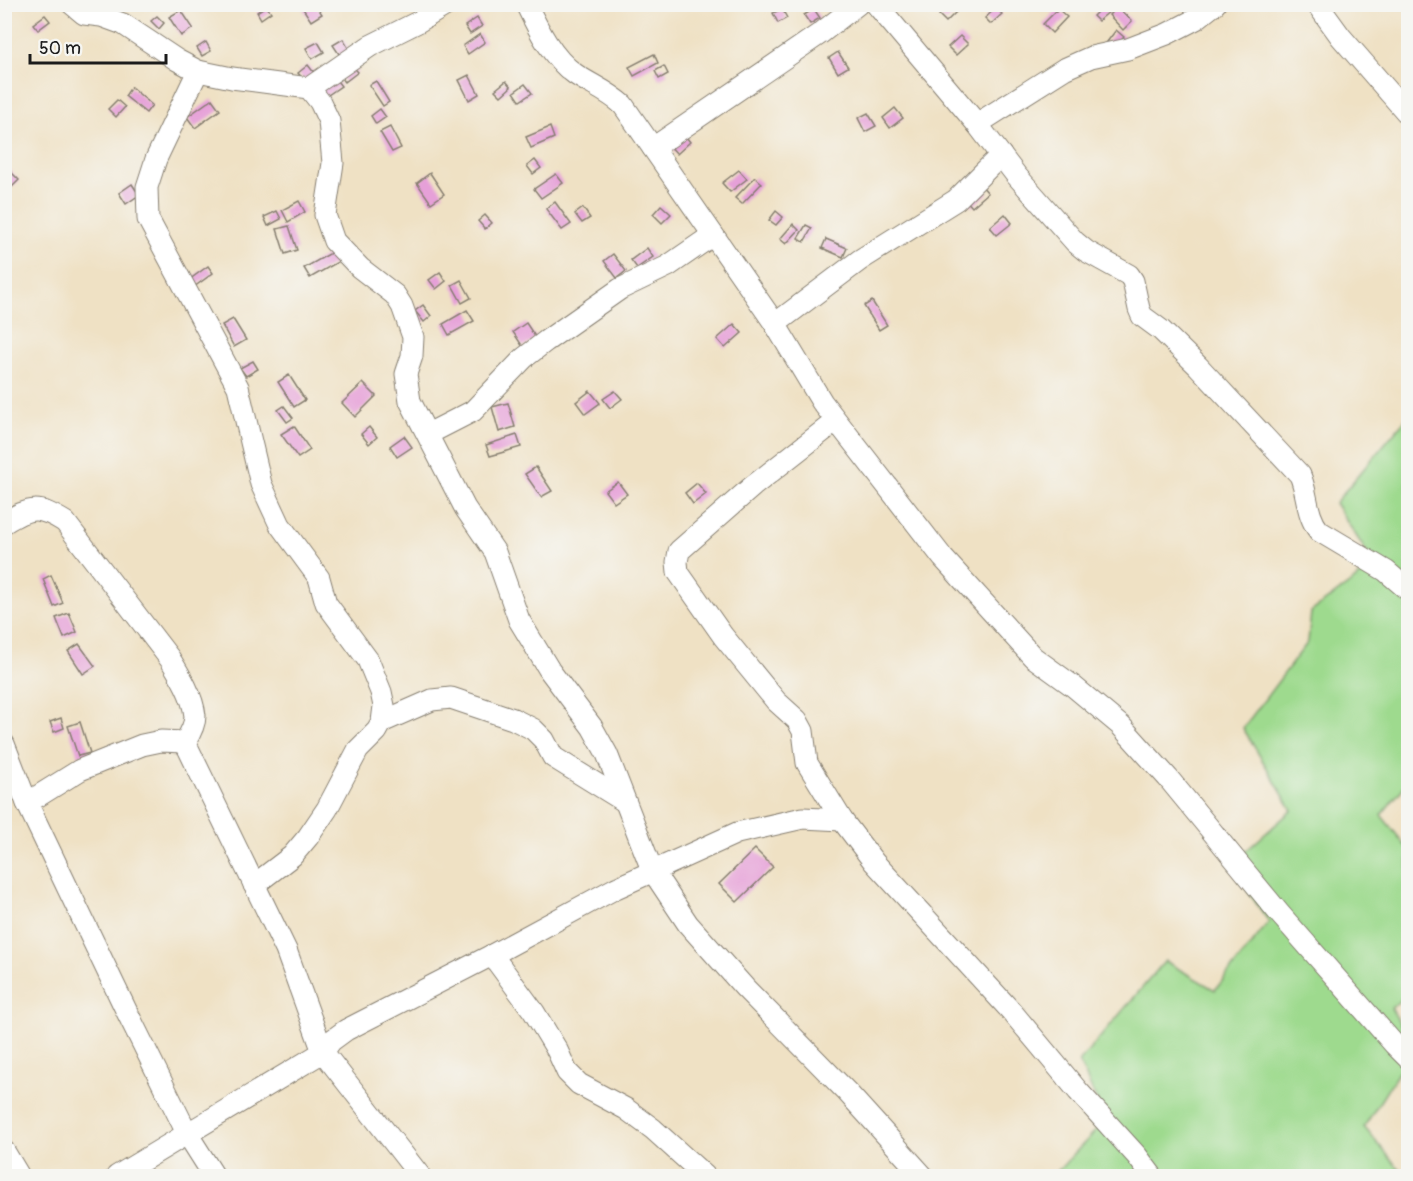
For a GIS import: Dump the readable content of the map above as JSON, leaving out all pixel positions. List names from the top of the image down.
{
  "scale_bar": "50 m"
}
